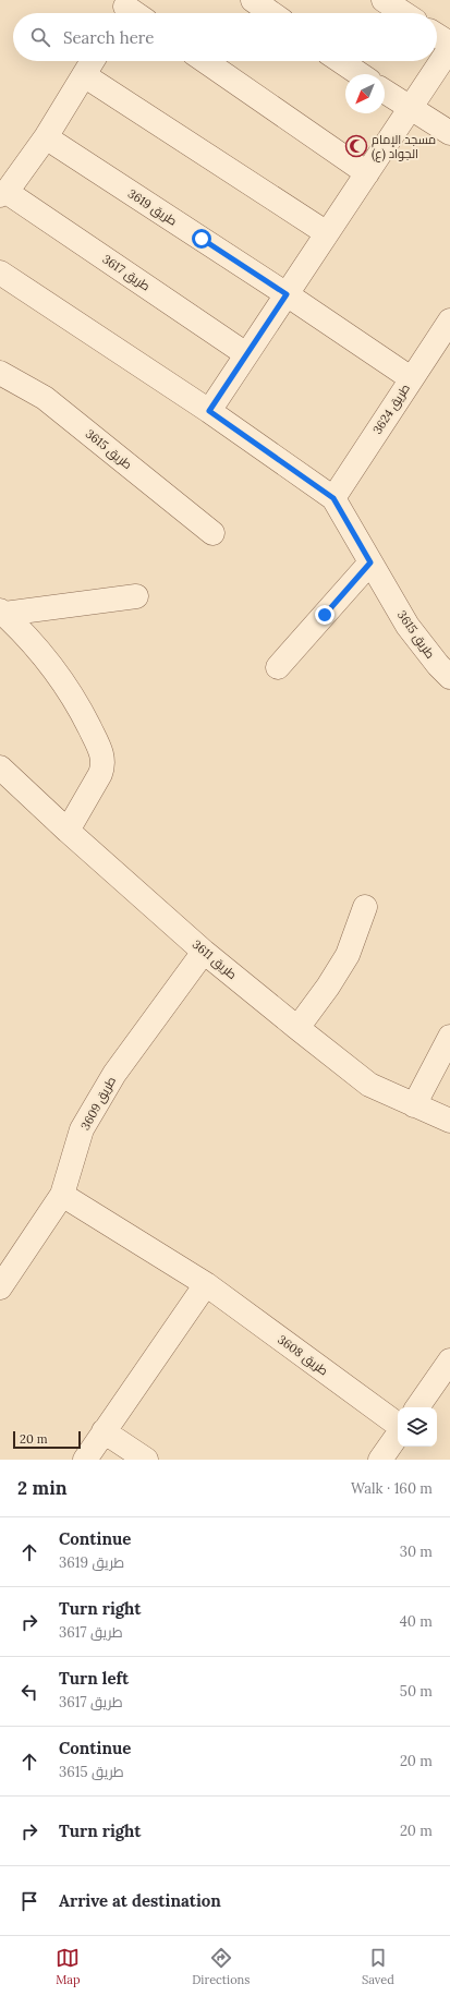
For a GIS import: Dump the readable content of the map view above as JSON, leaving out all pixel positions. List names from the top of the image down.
{
  "streets": {
    "street": [
      "طريق 3619",
      "طريق 3617",
      "طريق 3624",
      "طريق 3615",
      "طريق 3611",
      "طريق 3609",
      "طريق 3608"
    ]
  },
  "crossings": [
    ["طريق 3619", "طريق 3624"],
    ["طريق 3624", "طريق 3615"],
    ["طريق 3611", "طريق 3609"],
    ["طريق 3609", "طريق 3608"]
  ],
  "places": {
    "mosque": ["مسجد الإمام الجواد (ع)"]
  },
  "scale_bar": "20 m",
  "north": "bottom left",
  "page": {
    "search": "Search here",
    "scale": "20 m",
    "heading": ["2 min", "Walk · 160 m"],
    "list": [
      ["Continue", "طريق 3619", "30 m"],
      ["Turn right", "طريق 3617", "40 m"],
      ["Turn left", "طريق 3617", "50 m"],
      ["Continue", "طريق 3615", "20 m"],
      ["Turn right", "20 m"],
      "Arrive at destination"
    ],
    "nav": ["Map", "Directions", "Saved"]
  }
}
